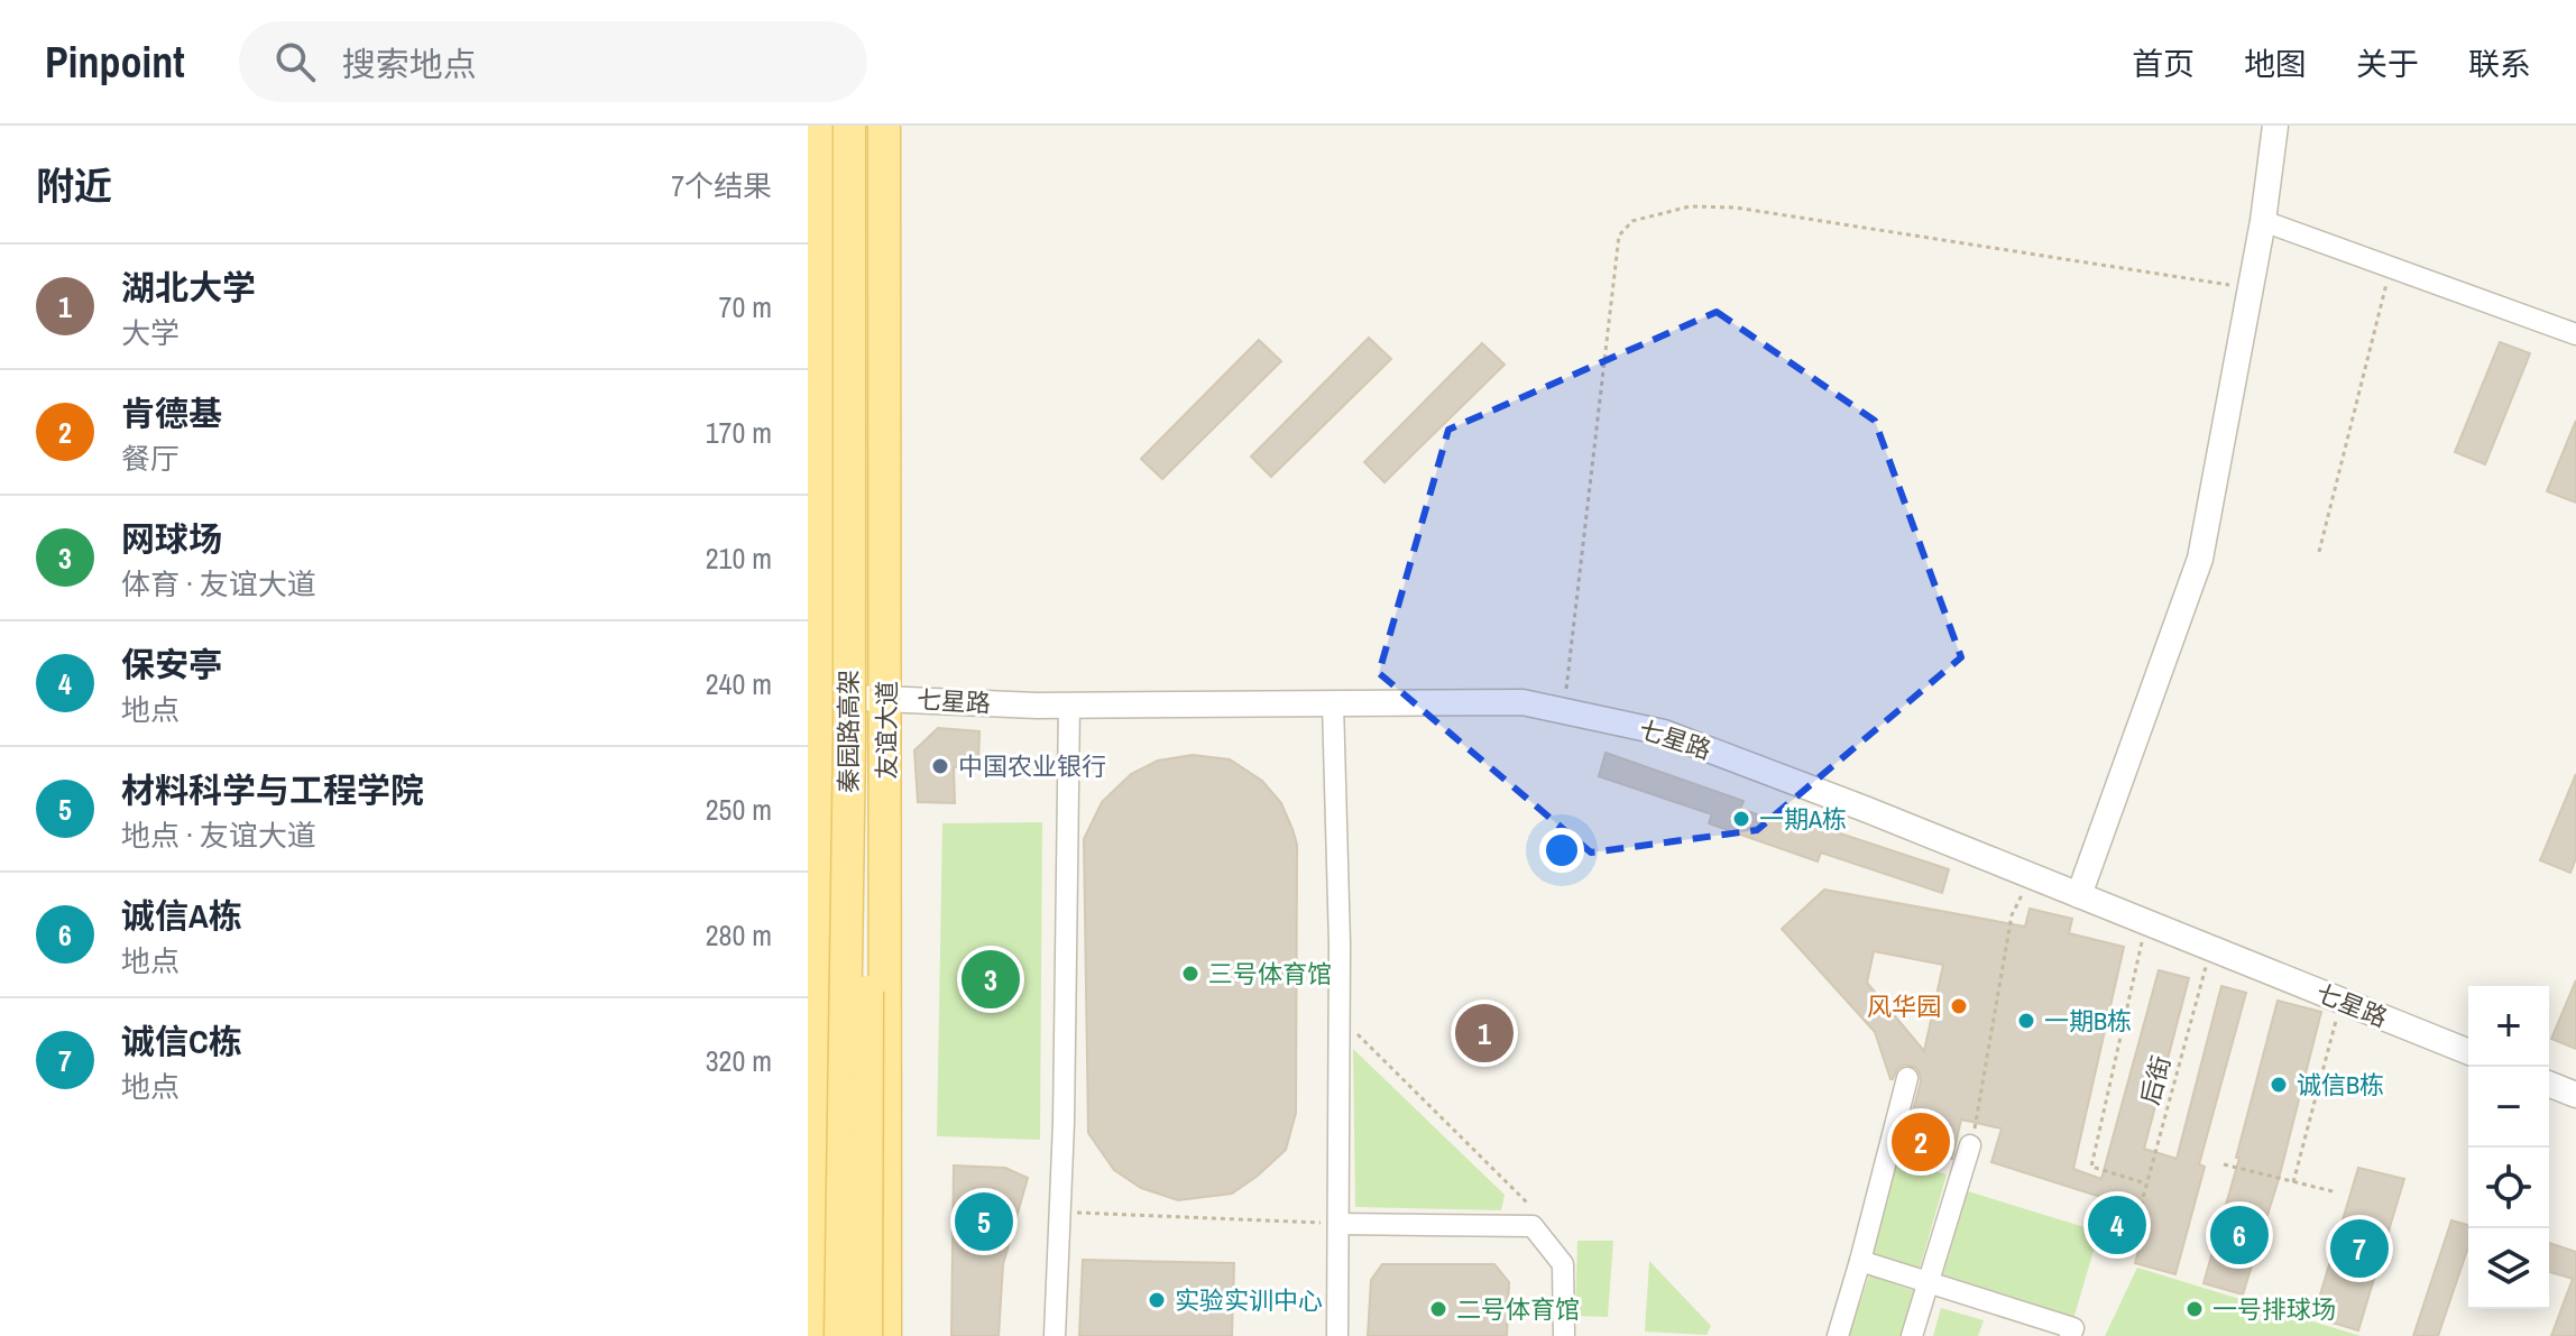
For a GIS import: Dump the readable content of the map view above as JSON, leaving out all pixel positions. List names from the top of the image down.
{
  "streets": {
    "main road": ["友谊大道", "秦园路高架"],
    "street": ["七星路"],
    "path": ["后街"]
  },
  "crossings": [
    ["七星路", "友谊大道"],
    ["七星路", "后街"]
  ],
  "places": [
    "中国农业银行",
    "一期A栋",
    "三号体育馆",
    "风华园",
    "一期B栋",
    "诚信B栋",
    "实验实训中心",
    "二号体育馆",
    "一号排球场"
  ],
  "page": {
    "header": "Pinpoint",
    "search": "搜索地点",
    "nav": [
      "首页",
      "地图",
      "关于",
      "联系"
    ],
    "heading": ["附近", "7个结果"],
    "list": [
      {
        "mark": "1",
        "name": "湖北大学",
        "note": "大学",
        "value": "70 m"
      },
      {
        "mark": "2",
        "name": "肯德基",
        "note": "餐厅",
        "value": "170 m"
      },
      {
        "mark": "3",
        "name": "网球场",
        "note": "体育 · 友谊大道",
        "value": "210 m"
      },
      {
        "mark": "4",
        "name": "保安亭",
        "note": "地点",
        "value": "240 m"
      },
      {
        "mark": "5",
        "name": "材料科学与工程学院",
        "note": "地点 · 友谊大道",
        "value": "250 m"
      },
      {
        "mark": "6",
        "name": "诚信A栋",
        "note": "地点",
        "value": "280 m"
      },
      {
        "mark": "7",
        "name": "诚信C栋",
        "note": "地点",
        "value": "320 m"
      }
    ],
    "pins": [
      "3",
      "1",
      "2",
      "5",
      "4",
      "6",
      "7"
    ],
    "map_buttons": ["+", "−"]
  }
}
